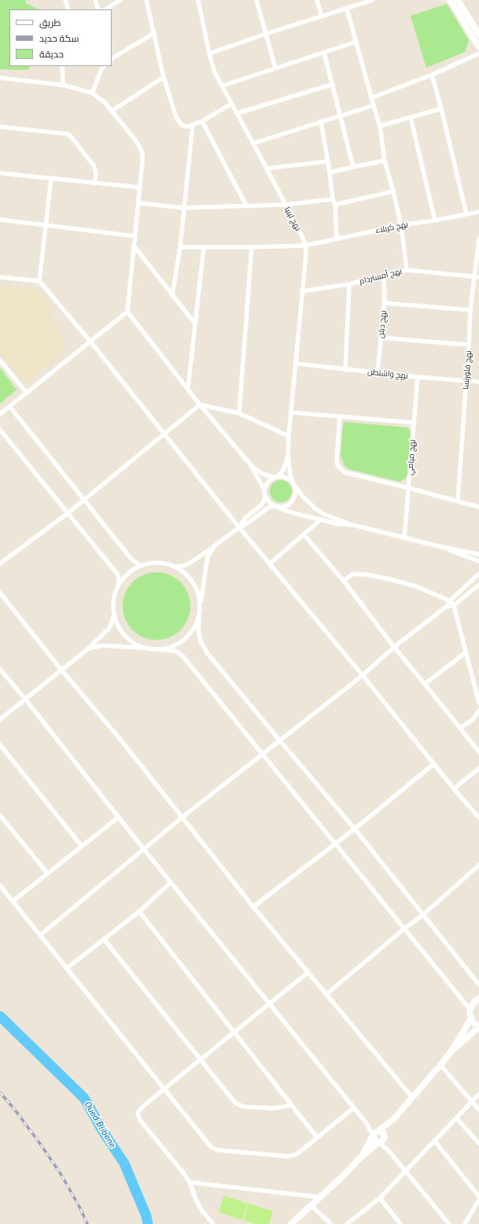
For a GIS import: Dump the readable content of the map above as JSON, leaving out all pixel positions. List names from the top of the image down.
{
  "streets": {
    "street": [
      "نهج ليبيا",
      "نهج كربلاء",
      "نهج أمستردام",
      "نهج دبلن",
      "نهج فلورنسا",
      "نهج واشنطن",
      "نهج ميامي"
    ]
  },
  "crossings": [
    ["نهج ليبيا", "نهج كربلاء"],
    ["نهج ليبيا", "نهج أمستردام"],
    ["نهج ليبيا", "نهج واشنطن"],
    ["نهج أمستردام", "نهج دبلن"],
    ["نهج أمستردام", "نهج فلورنسا"],
    ["نهج دبلن", "نهج واشنطن"],
    ["نهج فلورنسا", "نهج واشنطن"],
    ["نهج واشنطن", "نهج ميامي"]
  ],
  "water": ["Oued Blibene"],
  "legend": ["طريق", "سكة حديد", "حديقة"]
}
